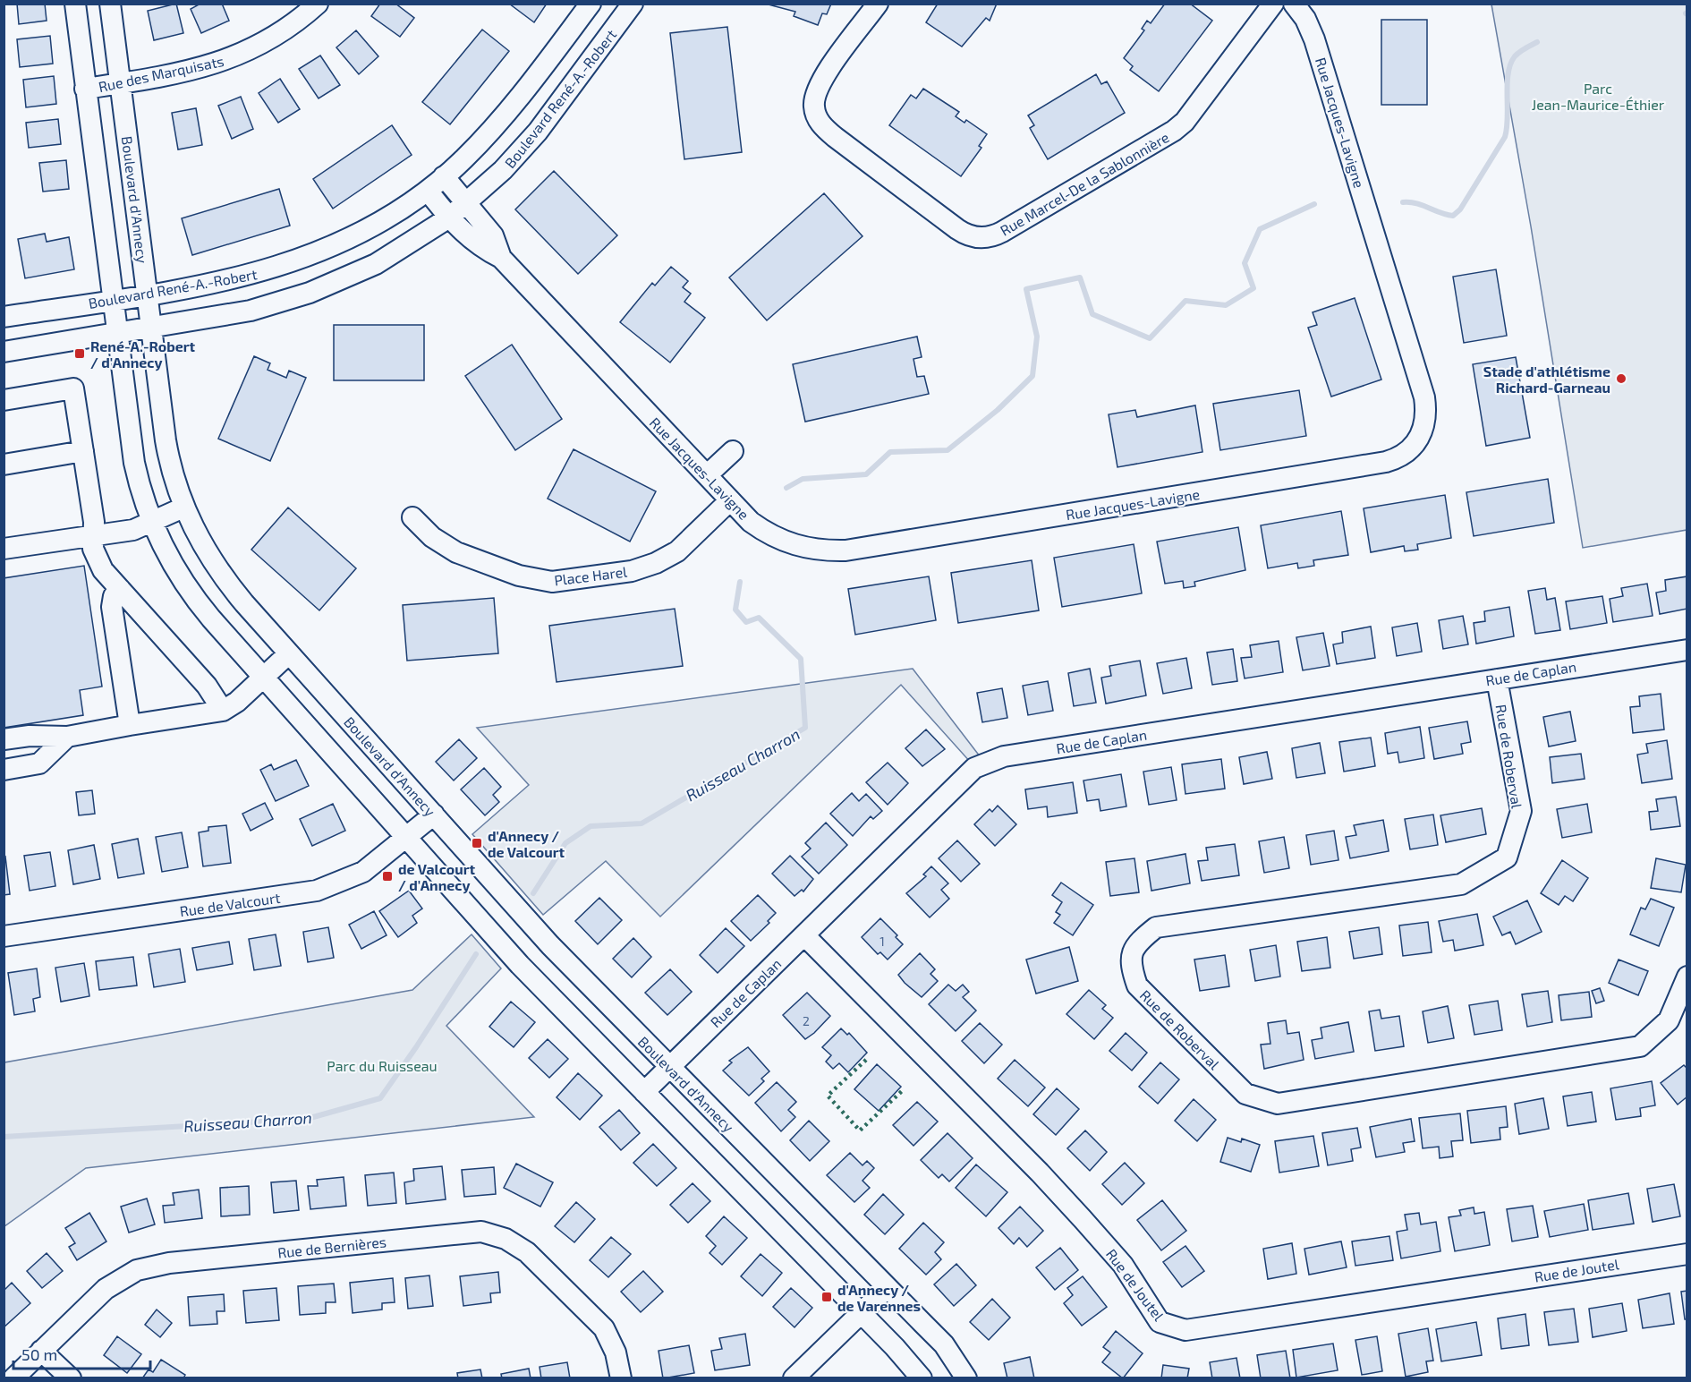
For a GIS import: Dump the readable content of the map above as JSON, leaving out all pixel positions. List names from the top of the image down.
{
  "streets": {
    "street": [
      "Rue des Marquisats",
      "Boulevard René-A.-Robert",
      "Rue Jacques-Lavigne",
      "Rue Marcel-De la Sablonnière",
      "Boulevard d'Annecy",
      "Place Harel",
      "Rue de Caplan",
      "Rue de Roberval",
      "Rue de Valcourt",
      "Rue de Bernières",
      "Rue de Joutel"
    ]
  },
  "crossings": [
    ["Rue des Marquisats", "Boulevard d'Annecy"],
    ["Boulevard René-A.-Robert", "Rue Jacques-Lavigne"],
    ["Boulevard René-A.-Robert", "Boulevard d'Annecy"],
    ["Rue Jacques-Lavigne", "Place Harel"],
    ["Boulevard d'Annecy", "Rue de Caplan"],
    ["Boulevard d'Annecy", "Rue de Valcourt"],
    ["Rue de Caplan", "Rue de Roberval"],
    ["Rue de Caplan", "Rue de Joutel"]
  ],
  "water": ["Ruisseau Charron"],
  "parks": ["Parc Jean-Maurice-Éthier", "Parc du Ruisseau"],
  "places": {
    "transit": [
      "René-A.-Robert / d'Annecy",
      "d'Annecy / de Valcourt",
      "de Valcourt / d'Annecy",
      "d'Annecy / de Varennes"
    ],
    "other": ["Stade d'athlétisme Richard-Garneau"]
  },
  "house_numbers": ["1", "2"],
  "scale_bar": "50 m"
}
